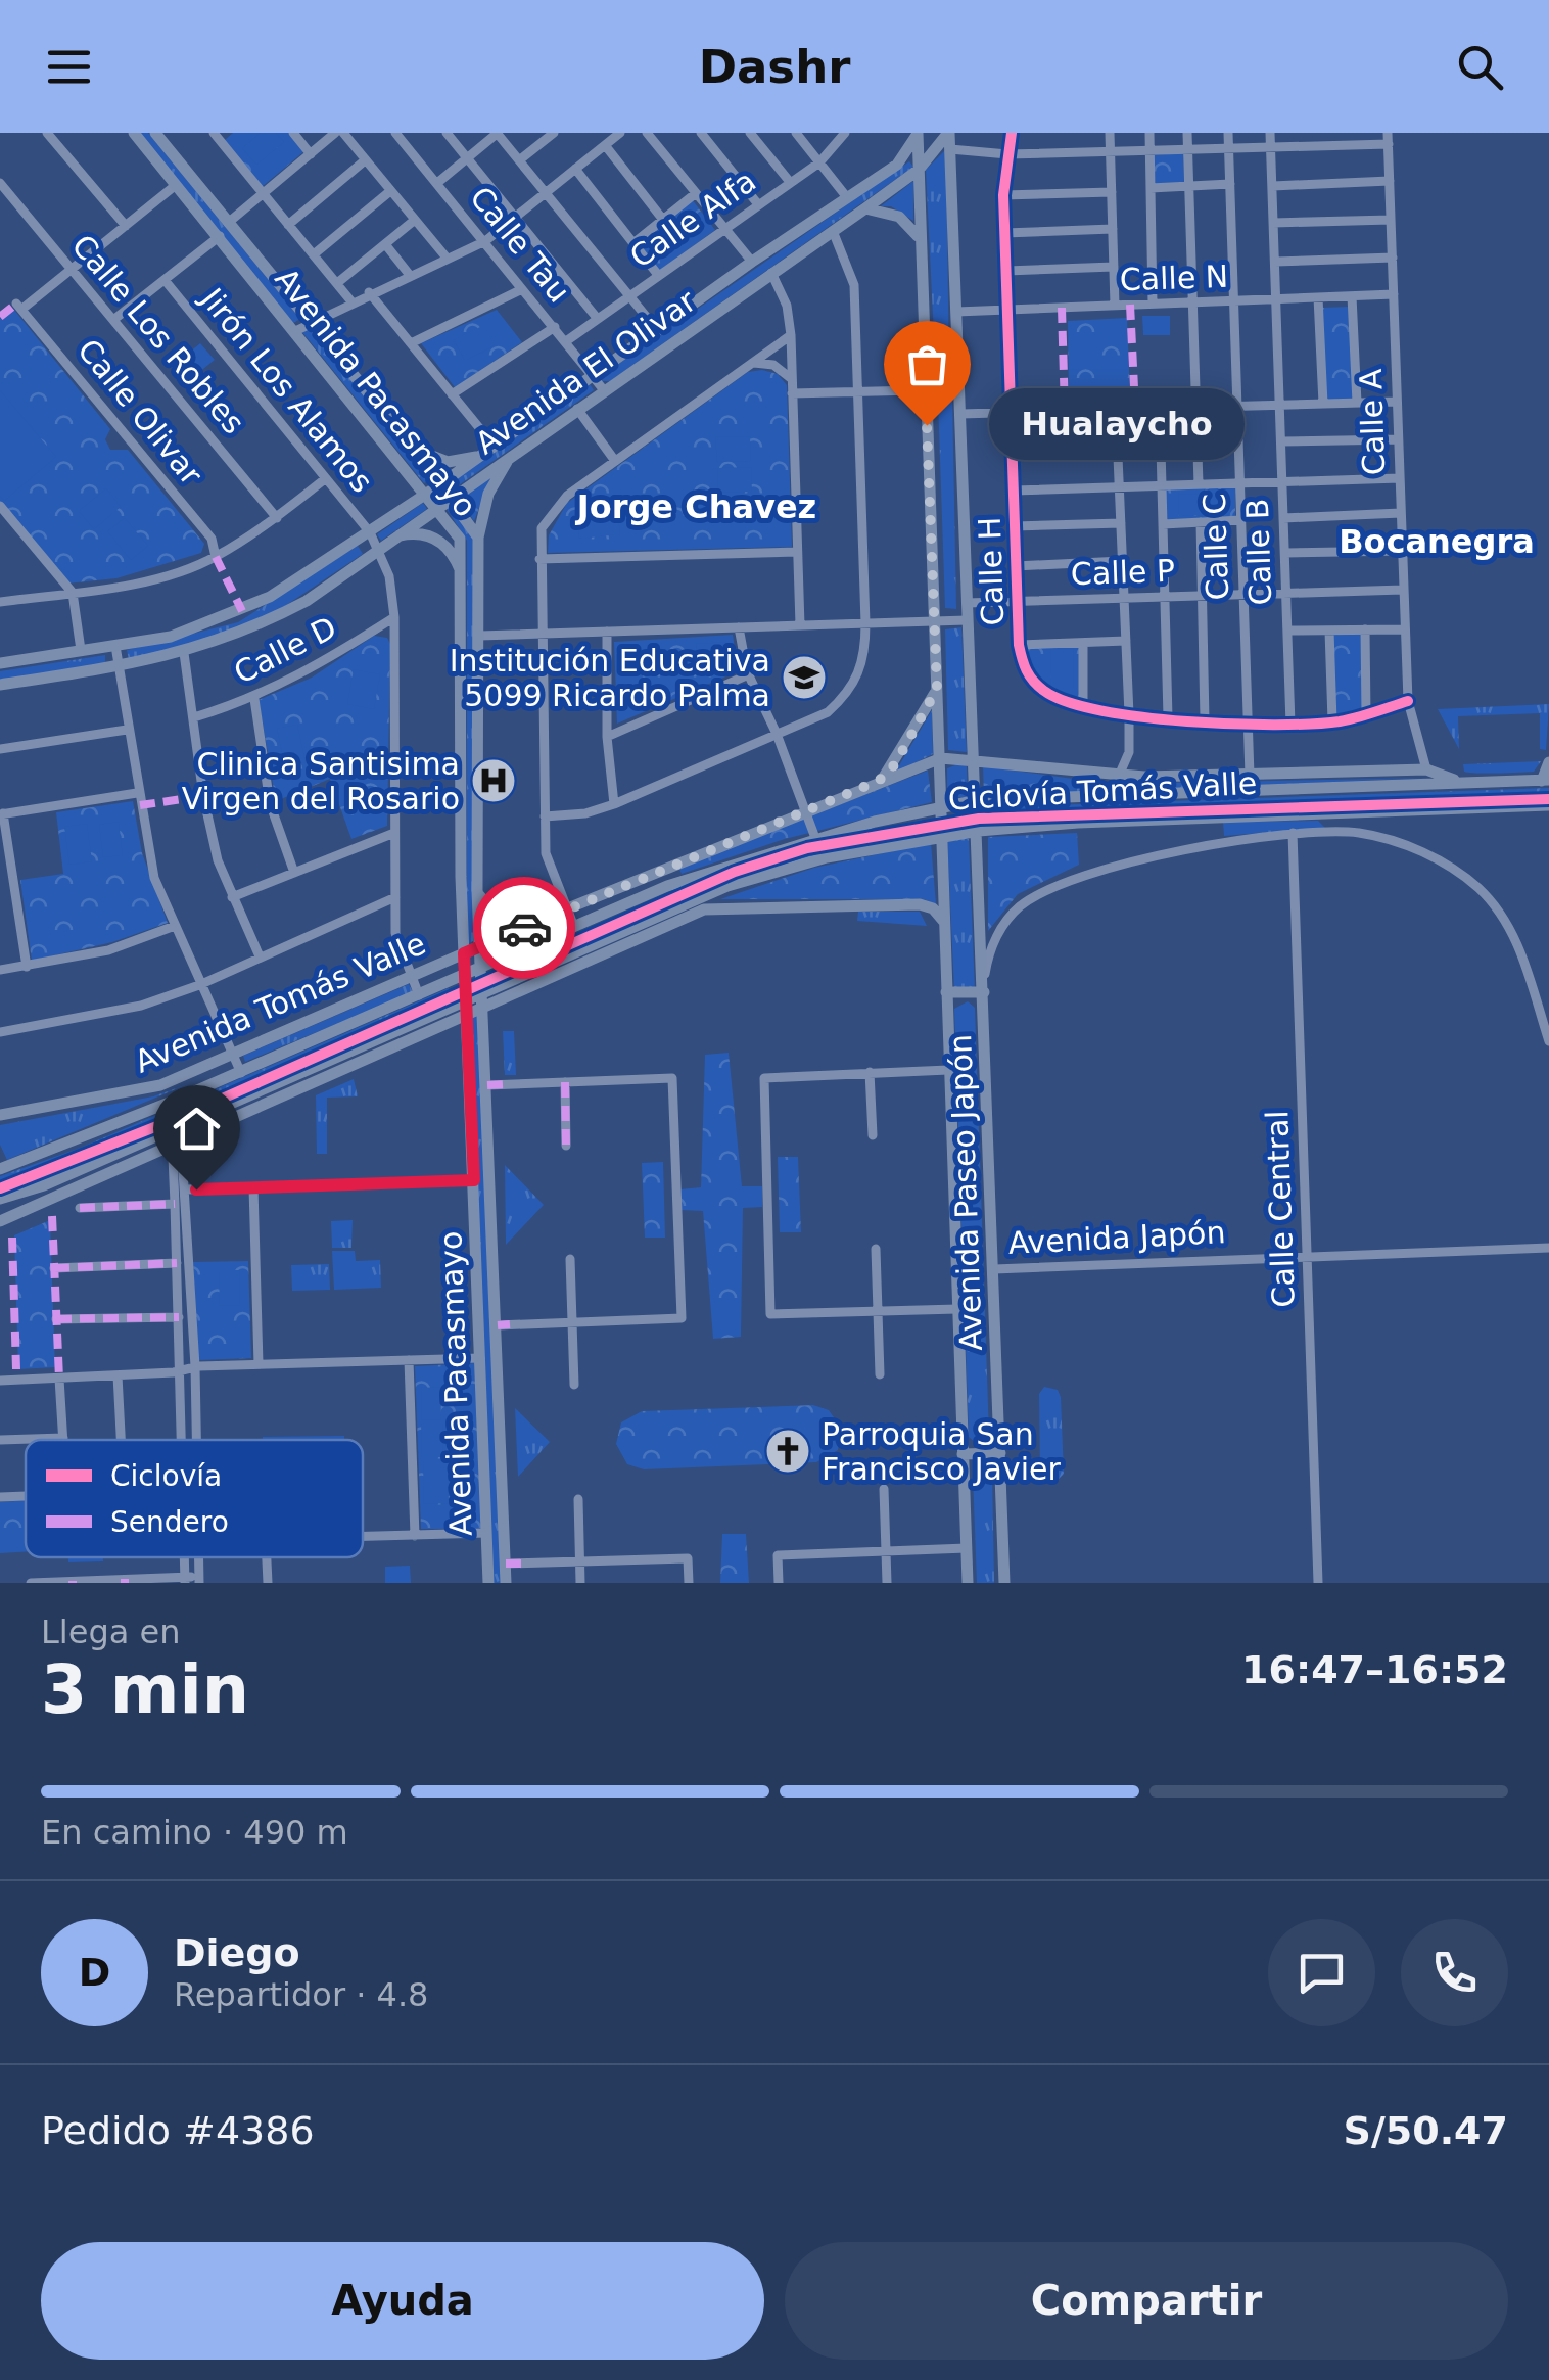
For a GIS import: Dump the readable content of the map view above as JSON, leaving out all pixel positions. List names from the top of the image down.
{
  "streets": {
    "main road": [
      "Avenida El Olivar",
      "Avenida Pacasmayo",
      "Avenida Tomás Valle",
      "Avenida Paseo Japón"
    ],
    "street": [
      "Calle Alfa",
      "Calle Tau",
      "Calle N",
      "Calle Los Robles",
      "Jirón Los Alamos",
      "Calle Olivar",
      "Calle A",
      "Calle C",
      "Calle B",
      "Calle H",
      "Calle P",
      "Calle D",
      "Calle Central",
      "Avenida Japón"
    ],
    "cycle path": ["Ciclovía Tomás Valle"]
  },
  "crossings": [
    ["Calle Alfa", "Calle Tau"],
    ["Calle Tau", "Avenida El Olivar"],
    ["Calle N", "Calle A"],
    ["Calle N", "Calle C"],
    ["Calle N", "Calle B"],
    ["Calle N", "Calle H"],
    ["Calle N", "Avenida Paseo Japón"],
    ["Calle Los Robles", "Calle Olivar"],
    ["Avenida El Olivar", "Jirón Los Alamos"],
    ["Avenida El Olivar", "Avenida Pacasmayo"],
    ["Avenida El Olivar", "Avenida Paseo Japón"],
    ["Avenida Pacasmayo", "Avenida Tomás Valle"],
    ["Calle A", "Calle H"],
    ["Calle A", "Calle P"],
    ["Calle A", "Avenida Tomás Valle"],
    ["Calle C", "Calle H"],
    ["Calle C", "Calle P"],
    ["Calle C", "Avenida Tomás Valle"],
    ["Calle B", "Calle H"],
    ["Calle B", "Calle P"],
    ["Calle H", "Calle P"],
    ["Calle P", "Avenida Paseo Japón"],
    ["Avenida Tomás Valle", "Avenida Paseo Japón"],
    ["Avenida Paseo Japón", "Avenida Japón"],
    ["Calle Central", "Avenida Japón"]
  ],
  "districts": ["Jorge Chavez", "Bocanegra"],
  "places": {
    "other": ["Hualaycho"],
    "school or university": ["Institución Educativa 5099 Ricardo Palma"],
    "hospital": ["Clinica Santisima Virgen del Rosario"],
    "church": ["Parroquia San Francisco Javier"]
  },
  "legend": ["Ciclovía", "Sendero"],
  "page": {
    "header": "Dashr",
    "bubble": "Hualaycho",
    "heading": ["3 min", "Llega en", "16:47–16:52"],
    "panel": [
      "Diego",
      "Repartidor · 4.8",
      "Pedido #4386",
      "S/50.47"
    ],
    "bar": "En camino · 490 m",
    "round": "D",
    "buttons": ["Ayuda", "Compartir"]
  }
}
